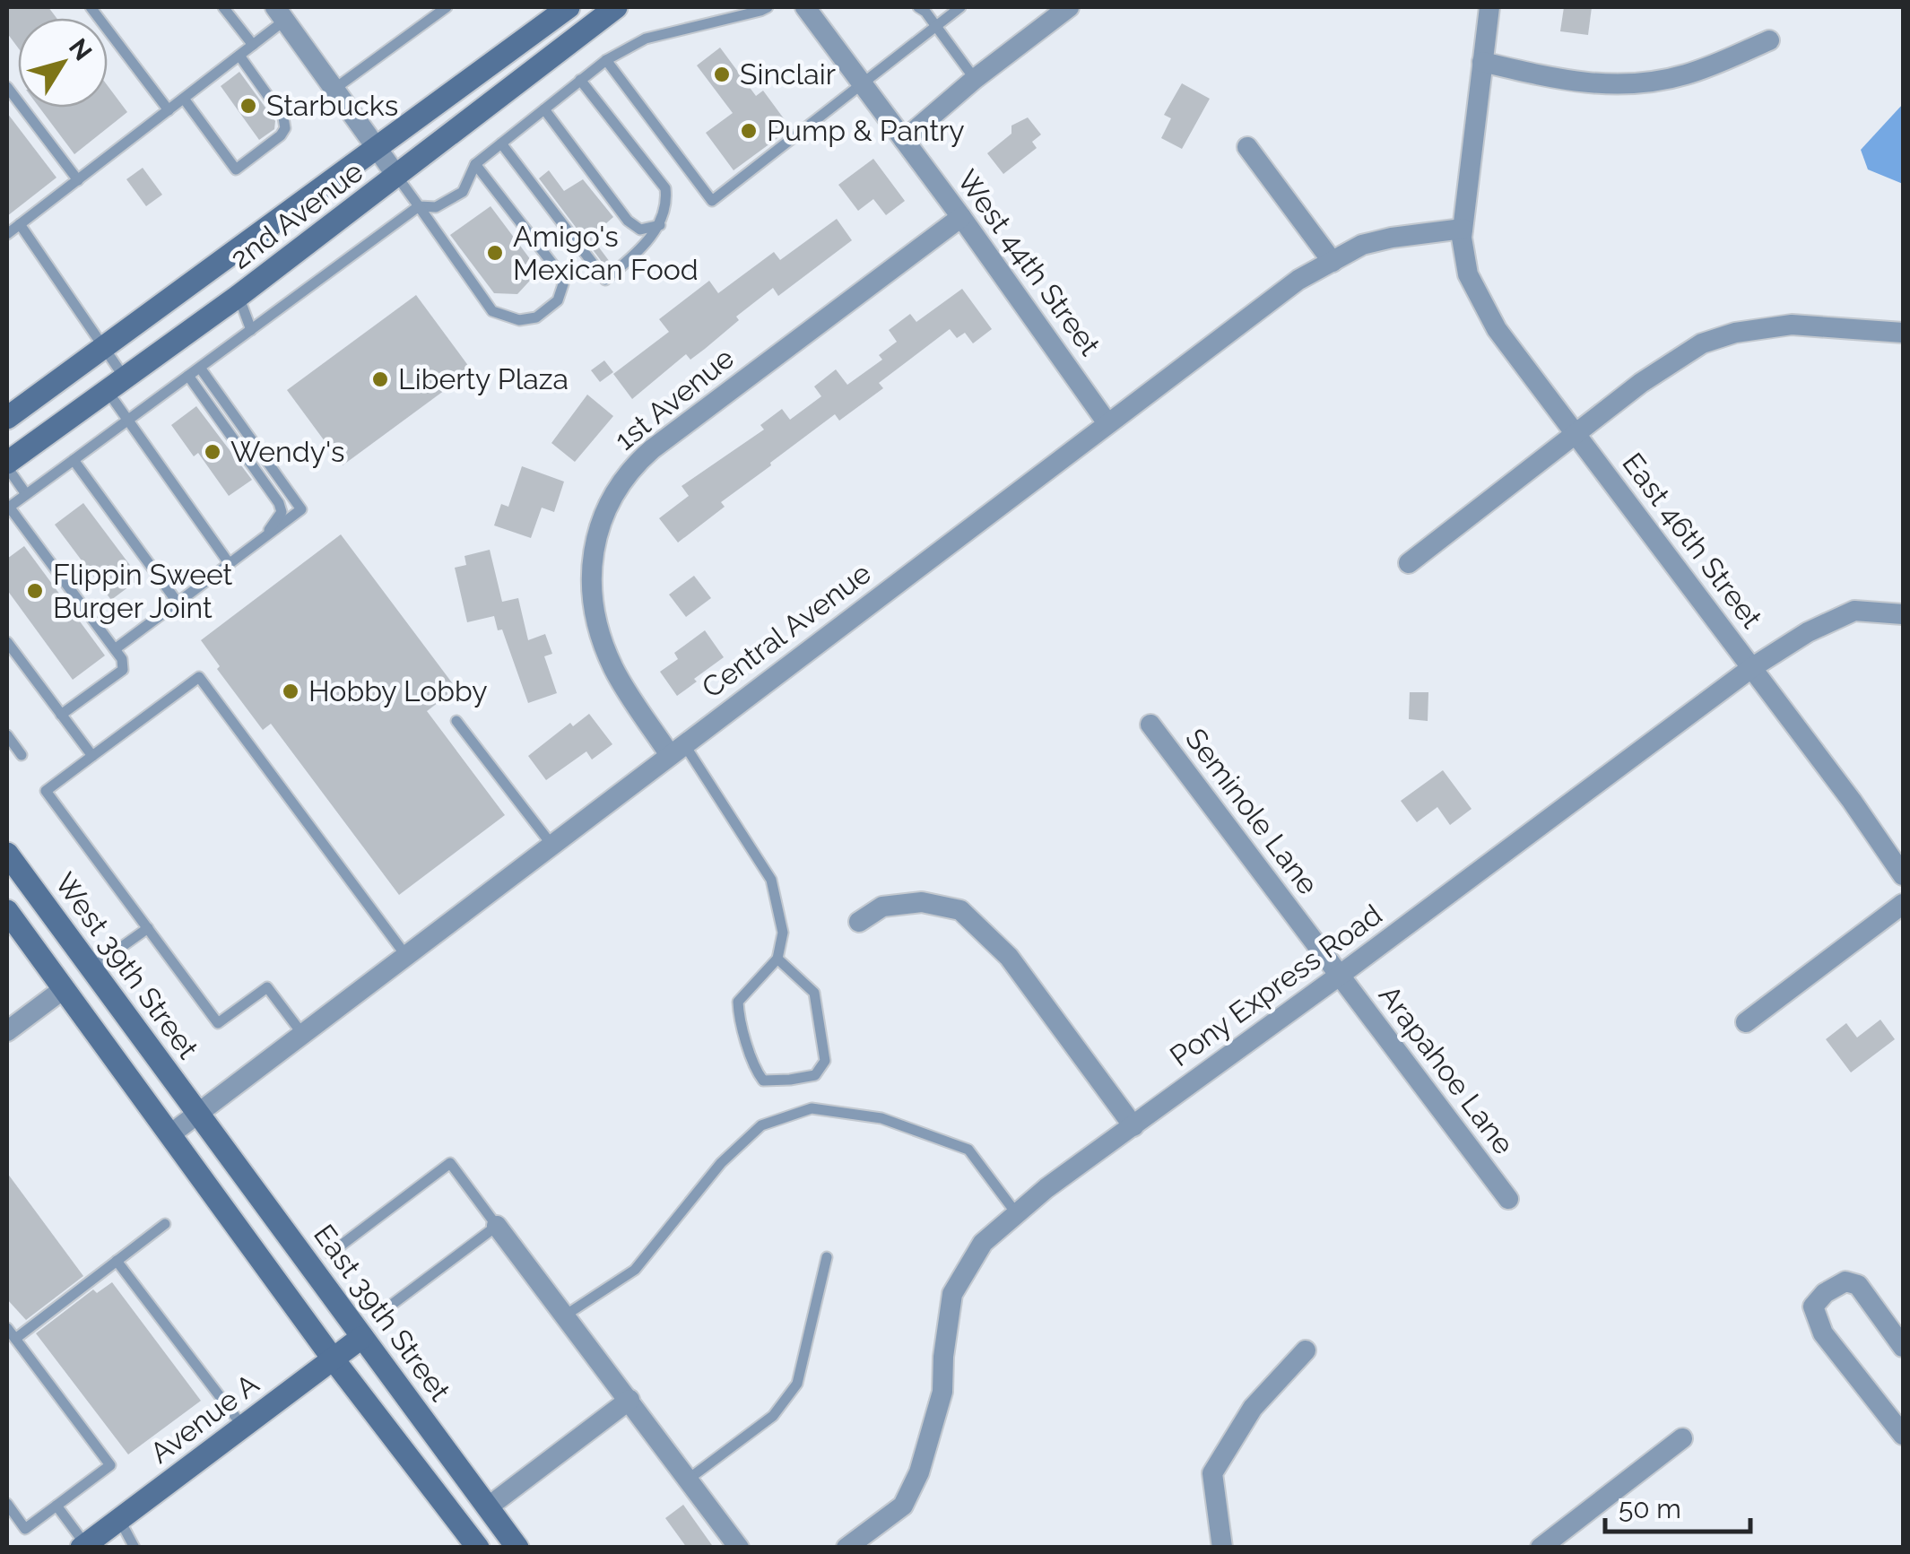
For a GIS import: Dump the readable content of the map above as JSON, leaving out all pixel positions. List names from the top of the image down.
{
  "streets": {
    "main road": [
      "2nd Avenue",
      "West 39th Street",
      "East 39th Street",
      "Avenue A"
    ],
    "street": [
      "West 44th Street",
      "1st Avenue",
      "East 46th Street",
      "Central Avenue",
      "Seminole Lane",
      "Pony Express Road",
      "Arapahoe Lane"
    ]
  },
  "crossings": [
    ["West 44th Street", "1st Avenue"],
    ["West 44th Street", "Central Avenue"],
    ["1st Avenue", "Central Avenue"],
    ["East 46th Street", "Central Avenue"],
    ["East 46th Street", "Pony Express Road"],
    ["Central Avenue", "West 39th Street"],
    ["Central Avenue", "East 39th Street"],
    ["Seminole Lane", "Pony Express Road"],
    ["Seminole Lane", "Arapahoe Lane"],
    ["West 39th Street", "East 39th Street"],
    ["Pony Express Road", "Arapahoe Lane"],
    ["East 39th Street", "Avenue A"]
  ],
  "places": [
    "Sinclair",
    "Starbucks",
    "Pump & Pantry",
    "Amigo's Mexican Food",
    "Liberty Plaza",
    "Wendy's",
    "Flippin Sweet Burger Joint",
    "Hobby Lobby"
  ],
  "scale_bar": "50 m",
  "north": "top right"
}
